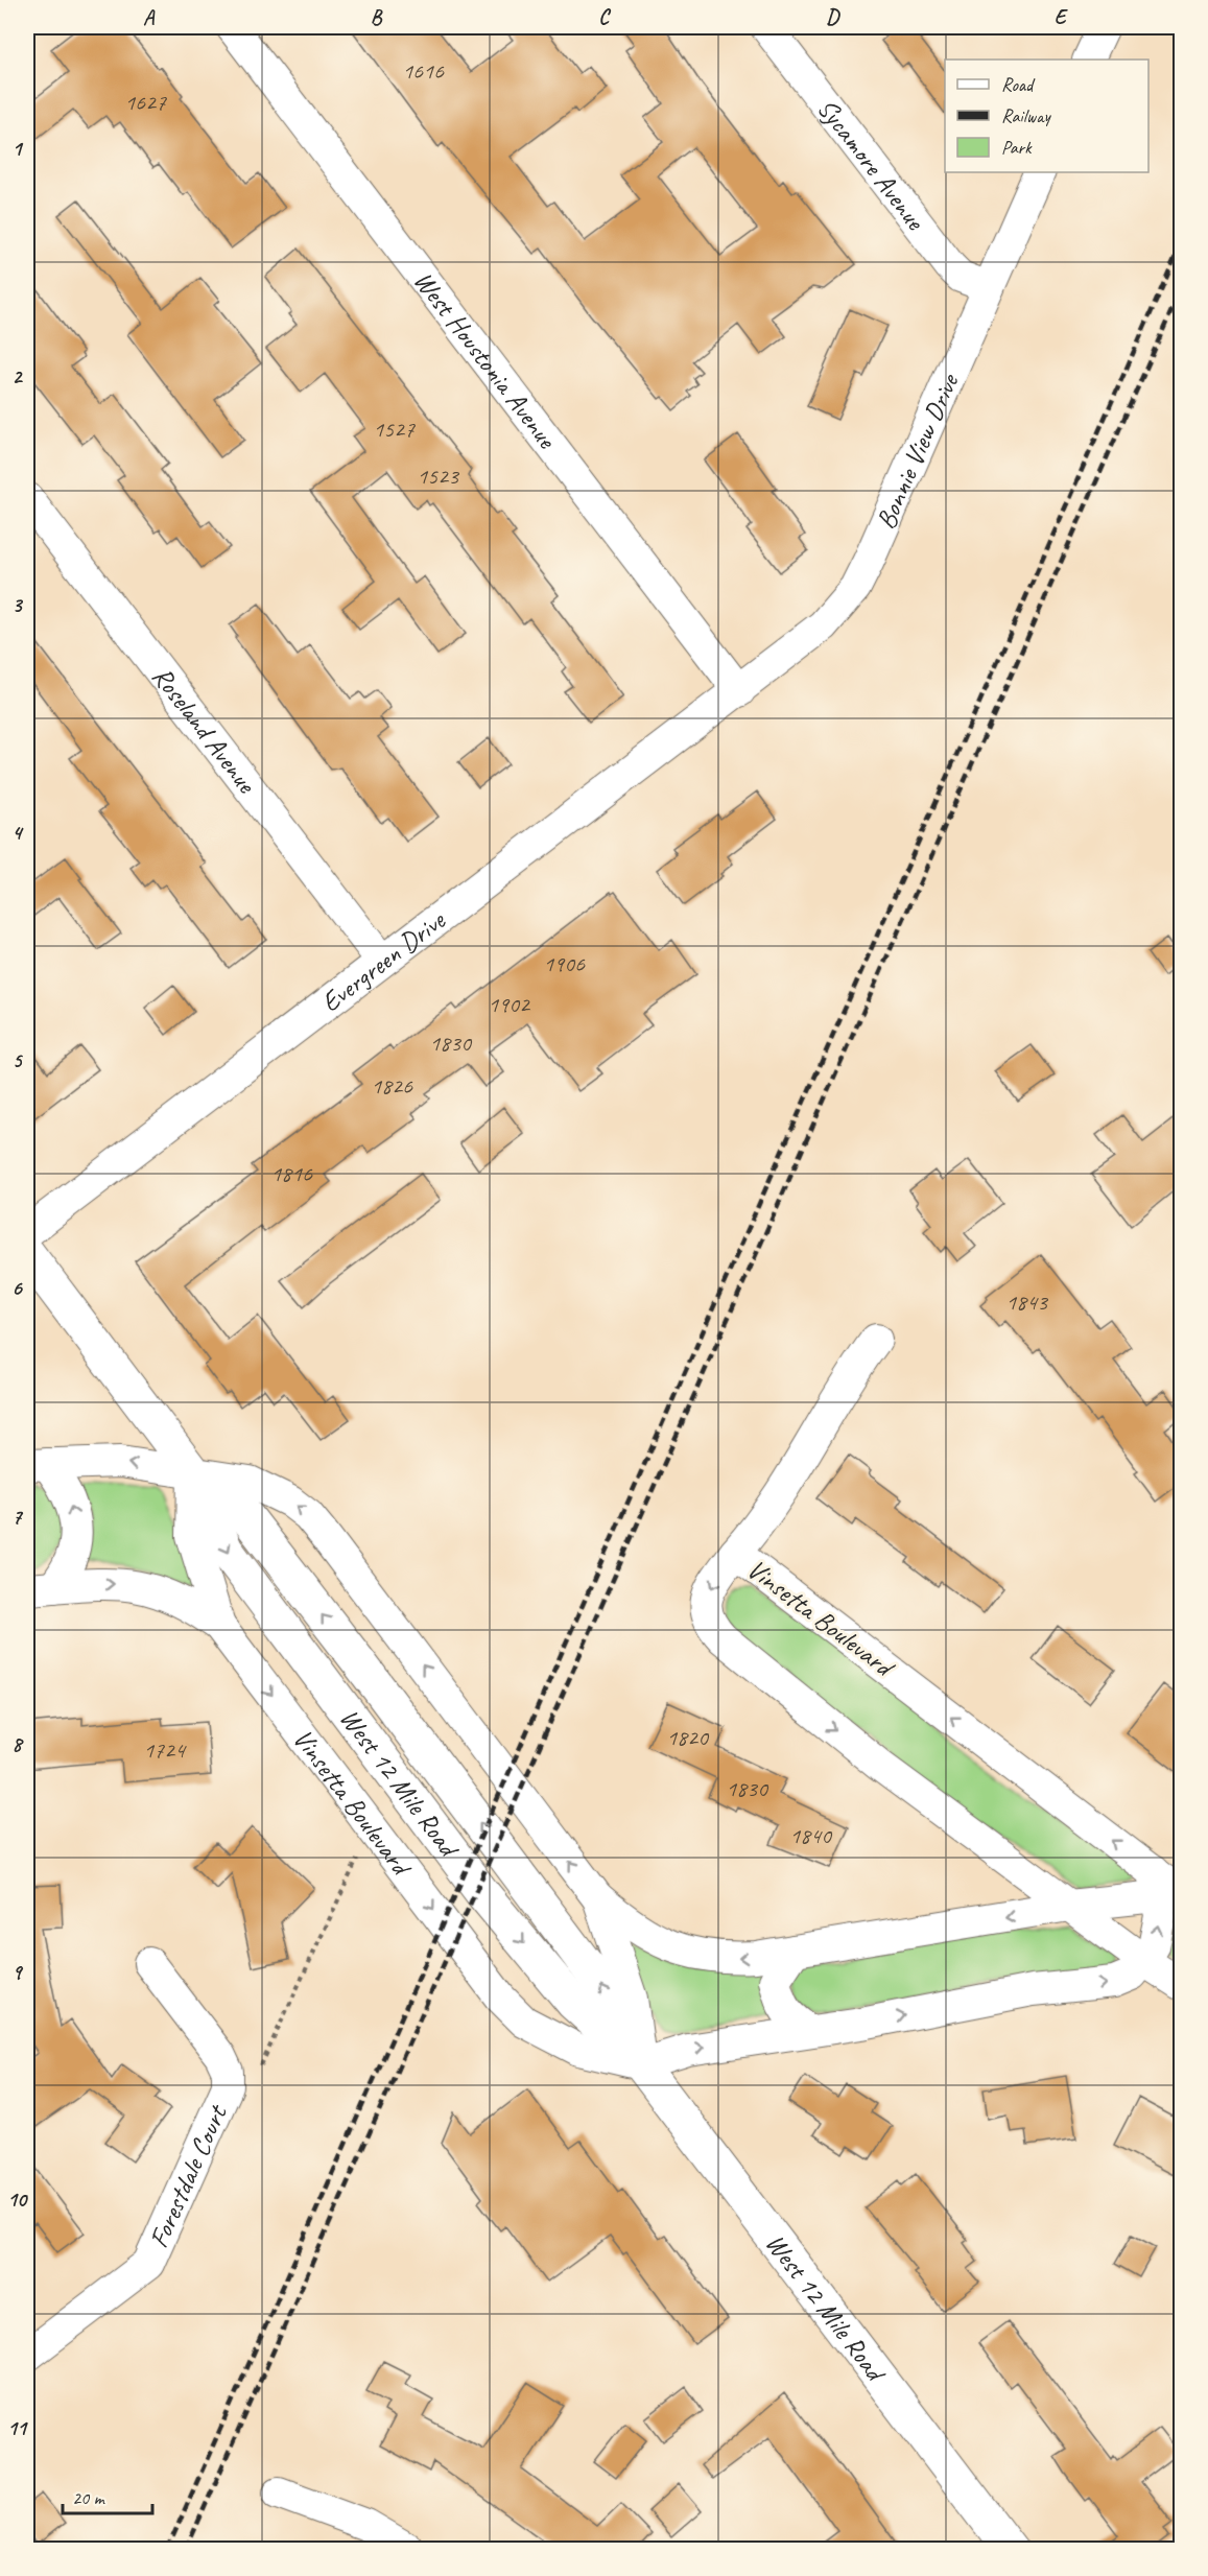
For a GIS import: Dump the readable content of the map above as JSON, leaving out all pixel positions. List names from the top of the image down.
{
  "streets": {
    "main road": ["West 12 Mile Road"],
    "street": [
      "Sycamore Avenue",
      "West Houstonia Avenue",
      "Bonnie View Drive",
      "Roseland Avenue",
      "Evergreen Drive",
      "Vinsetta Boulevard",
      "Forestdale Court"
    ]
  },
  "crossings": [
    ["Sycamore Avenue", "Bonnie View Drive"],
    ["West Houstonia Avenue", "Bonnie View Drive"],
    ["West Houstonia Avenue", "Evergreen Drive"],
    ["Bonnie View Drive", "Evergreen Drive"],
    ["Roseland Avenue", "Evergreen Drive"],
    ["Vinsetta Boulevard", "West 12 Mile Road"]
  ],
  "house_numbers": [
    "1616",
    "1627",
    "1527",
    "1523",
    "1906",
    "1902",
    "1830",
    "1826",
    "1816",
    "1843",
    "1820",
    "1724",
    "1830",
    "1840"
  ],
  "legend": ["Road", "Railway", "Park"],
  "scale_bar": "20 m",
  "grid": {
    "columns": [
      "A",
      "B",
      "C",
      "D",
      "E"
    ],
    "rows": [
      "1",
      "2",
      "3",
      "4",
      "5",
      "6",
      "7",
      "8",
      "9",
      "10",
      "11"
    ]
  }
}
